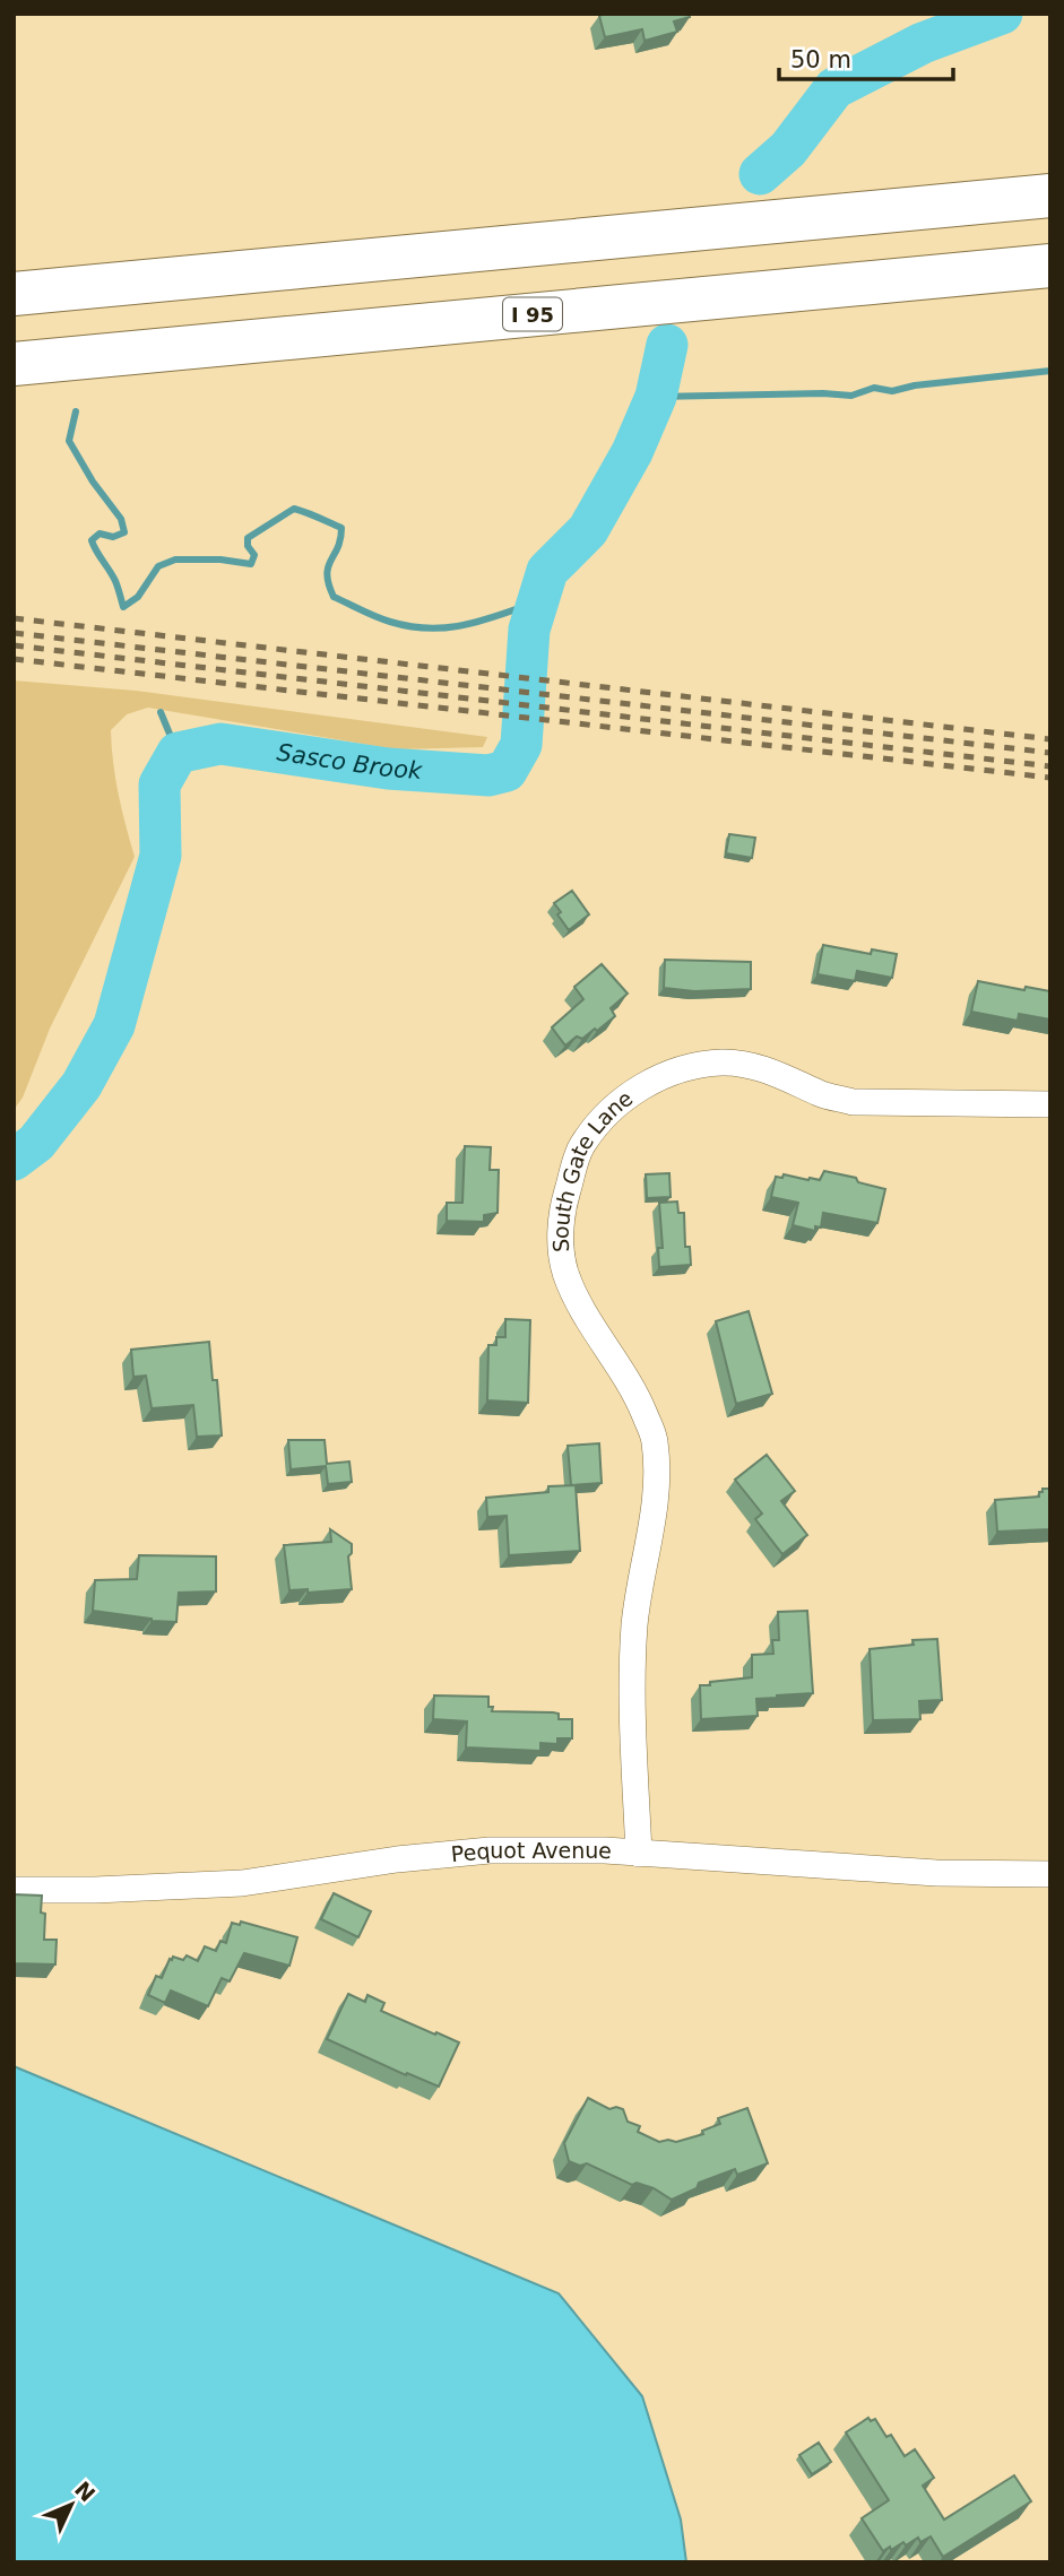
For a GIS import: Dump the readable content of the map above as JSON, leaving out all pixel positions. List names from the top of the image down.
{
  "streets": {
    "highway": ["I 95"],
    "street": ["South Gate Lane", "Pequot Avenue"]
  },
  "crossings": [
    ["South Gate Lane", "Pequot Avenue"]
  ],
  "water": ["Sasco Brook"],
  "scale_bar": "50 m",
  "north": "top right"
}
